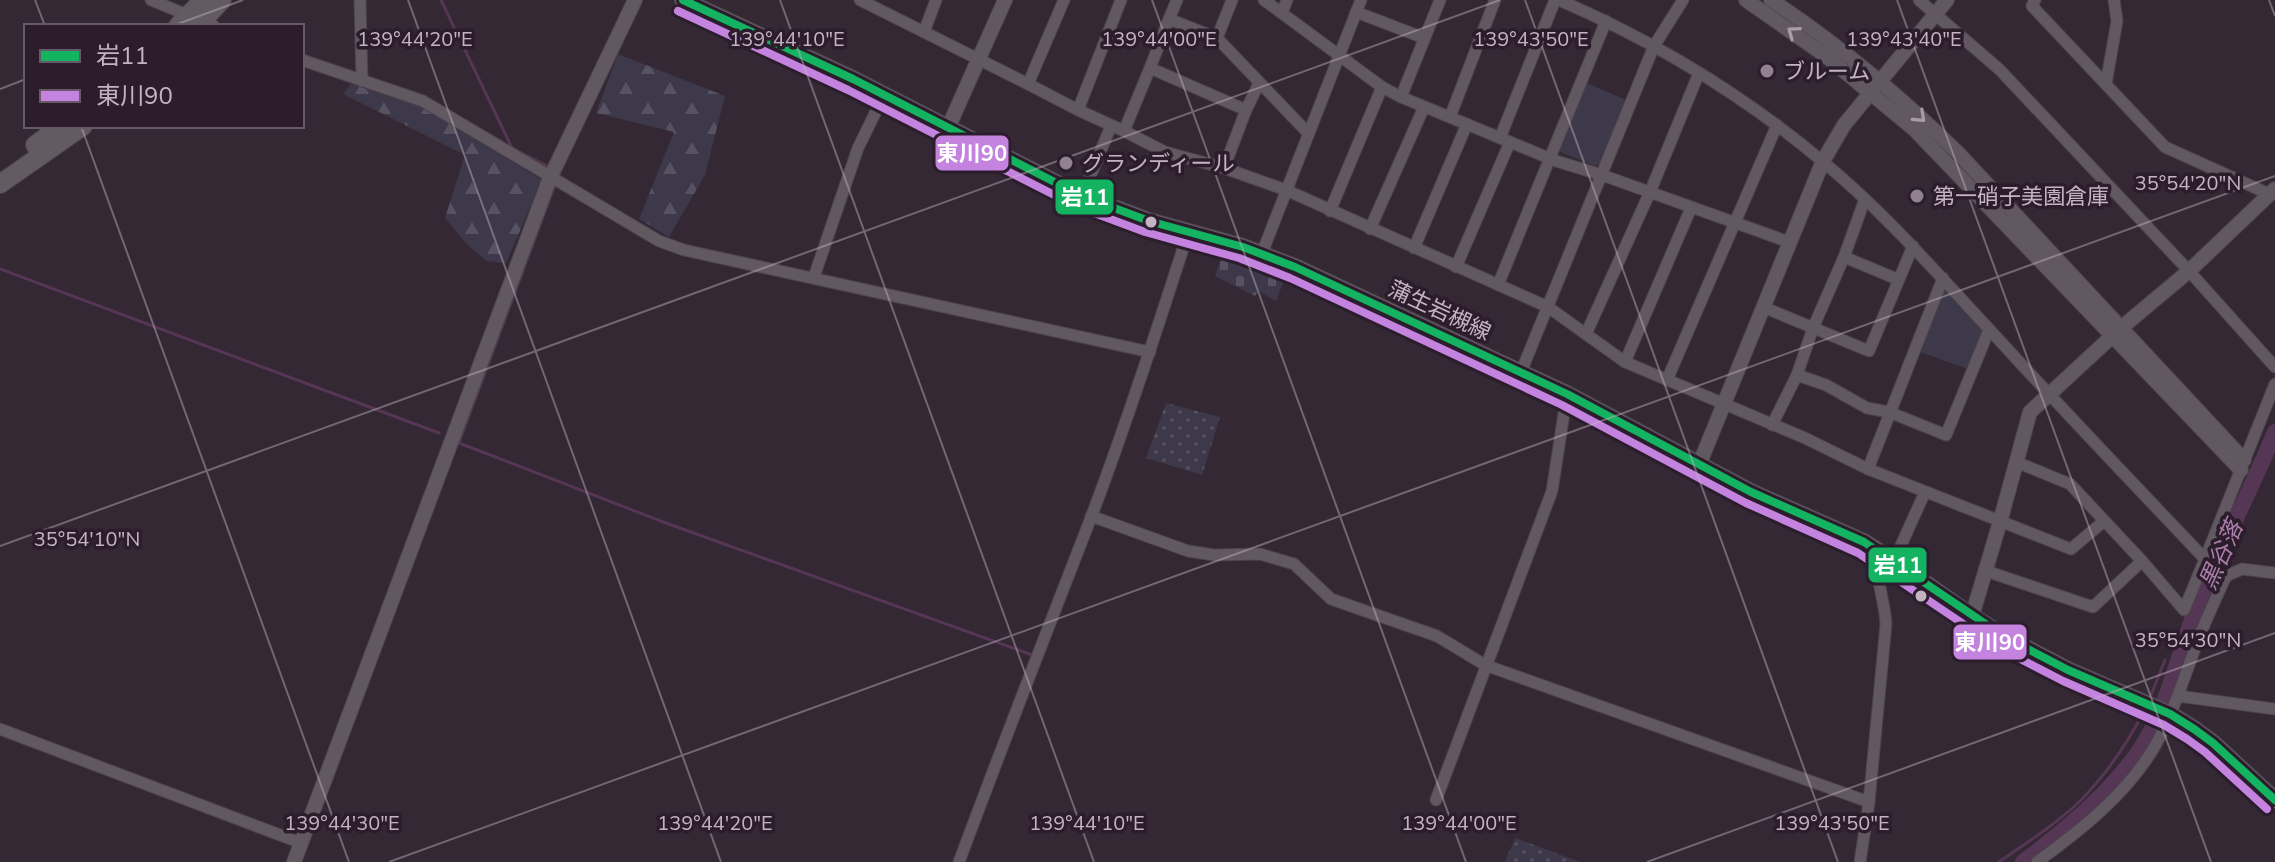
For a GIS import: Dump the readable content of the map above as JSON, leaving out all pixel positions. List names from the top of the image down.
{
  "streets": {
    "main road": ["蒲生岩槻線"]
  },
  "water": ["黒谷落"],
  "places": ["ブルーム", "グランディール", "第一硝子美園倉庫"],
  "lines": ["transit line 岩11", "transit line 東川90"],
  "legend": ["岩11", "東川90"],
  "coordinates": [
    "139°44'20\"E",
    "139°44'10\"E",
    "139°44'00\"E",
    "139°43'50\"E",
    "139°43'40\"E",
    "35°54'20\"N",
    "35°54'10\"N",
    "35°54'30\"N",
    "139°44'30\"E"
  ]
}
